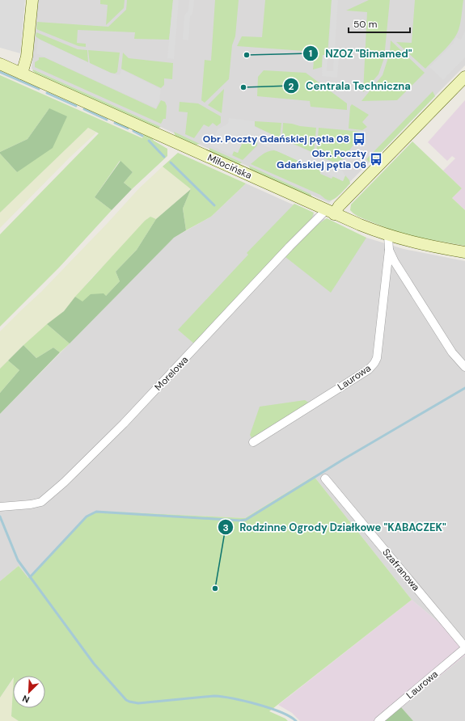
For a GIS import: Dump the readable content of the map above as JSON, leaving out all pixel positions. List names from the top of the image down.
{
  "streets": {
    "street": [
      "Miłocińska",
      "Morelowa",
      "Laurowa",
      "Szafranowa"
    ]
  },
  "crossings": [
    ["Miłocińska", "Morelowa"],
    ["Miłocińska", "Laurowa"],
    ["Laurowa", "Szafranowa"]
  ],
  "places": {
    "other": ["NZOZ \"Bimamed\"", "Centrala Techniczna", "Rodzinne Ogrody Działkowe \"KABACZEK\""],
    "bus stop": ["Obr. Poczty Gdańskiej pętla 08", "Obr. Poczty Gdańskiej pętla 06"]
  },
  "scale_bar": "50 m",
  "north": "bottom left"
}
